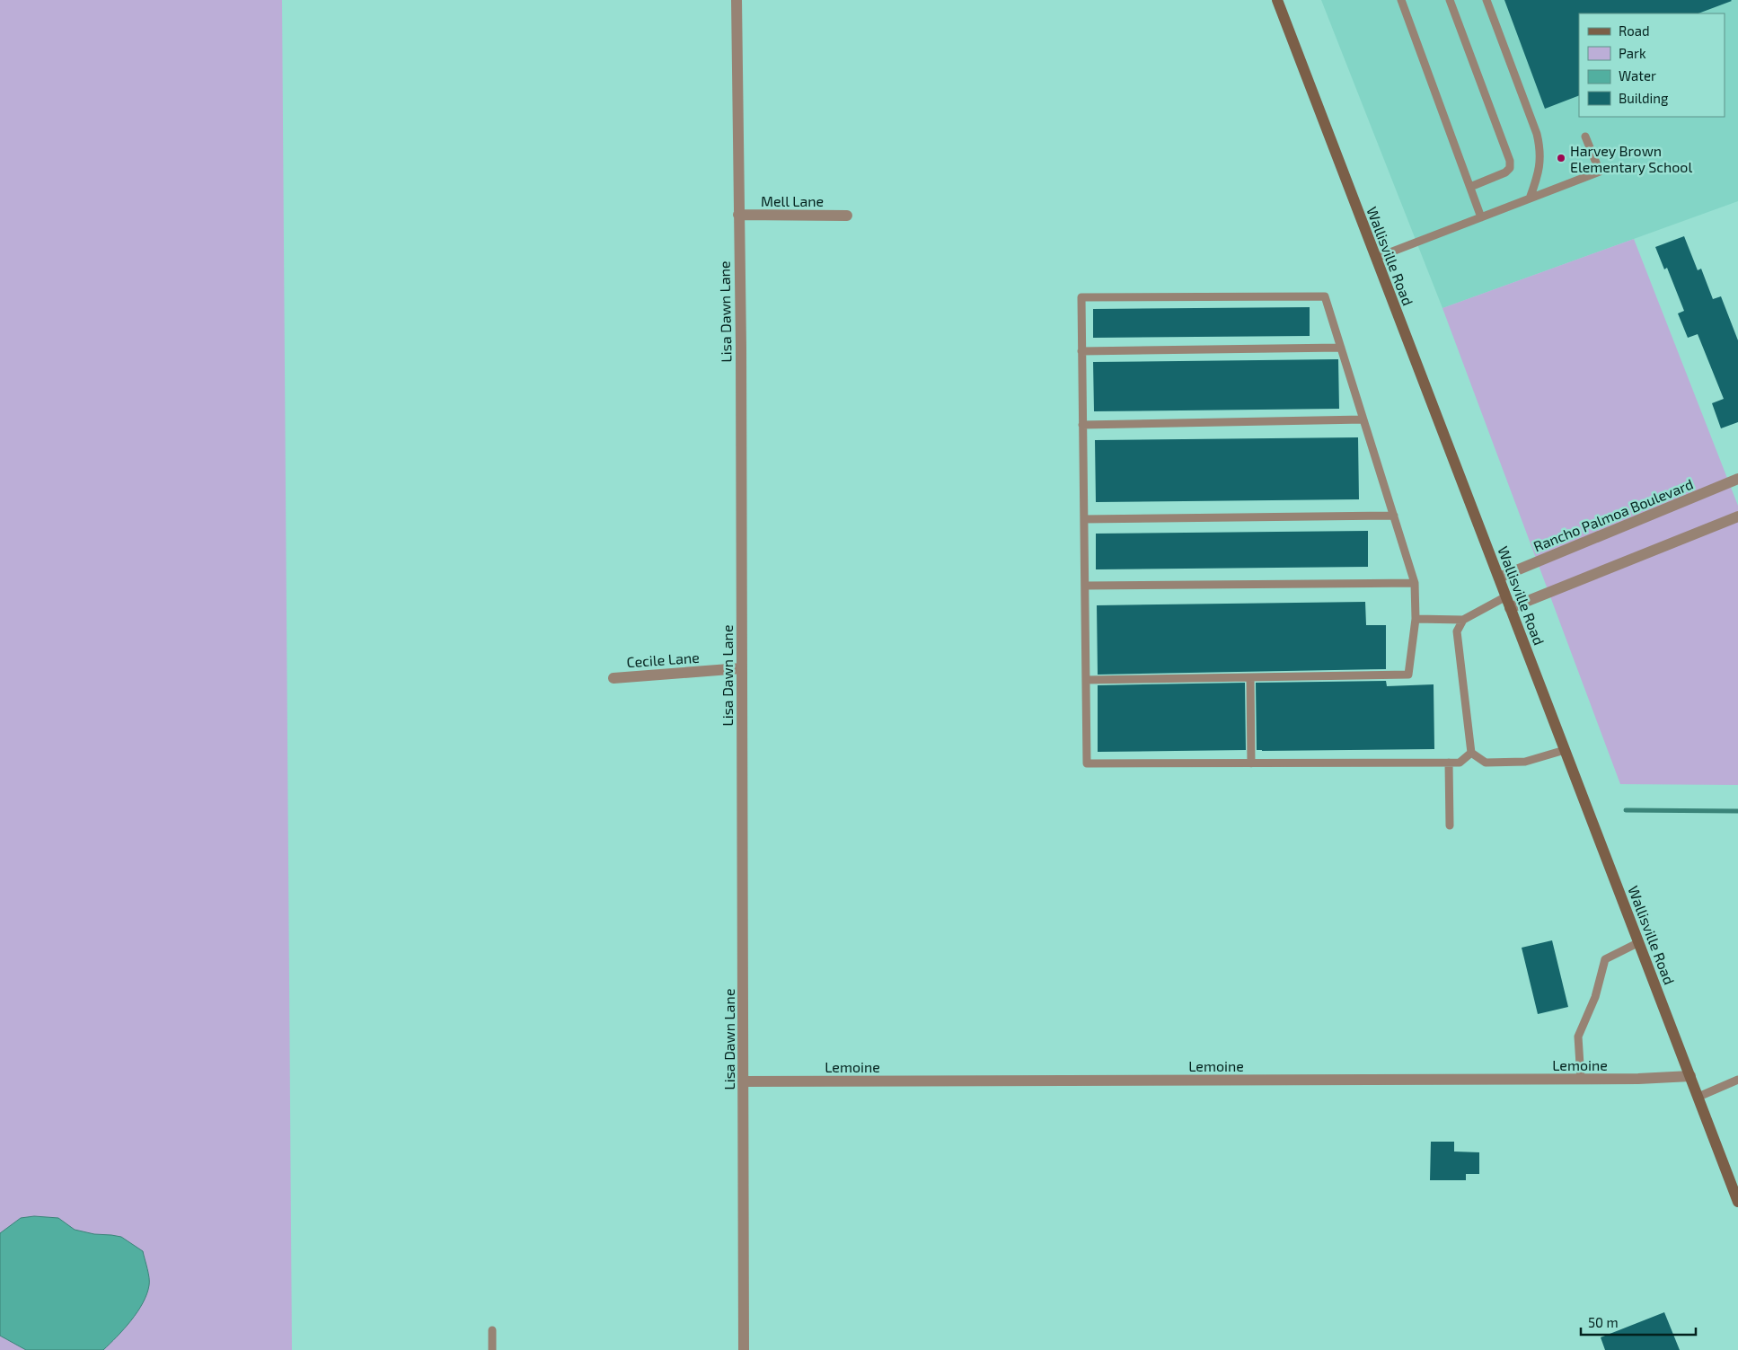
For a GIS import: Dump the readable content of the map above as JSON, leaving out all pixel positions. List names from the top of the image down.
{
  "streets": {
    "main road": ["Wallisville Road"],
    "street": [
      "Mell Lane",
      "Lisa Dawn Lane",
      "Rancho Palmoa Boulevard",
      "Cecile Lane",
      "Lemoine"
    ]
  },
  "crossings": [
    ["Mell Lane", "Lisa Dawn Lane"],
    ["Wallisville Road", "Rancho Palmoa Boulevard"],
    ["Wallisville Road", "Lemoine"],
    ["Lisa Dawn Lane", "Cecile Lane"],
    ["Lisa Dawn Lane", "Lemoine"]
  ],
  "places": ["Harvey Brown Elementary School"],
  "legend": [
    "Road",
    "Park",
    "Water",
    "Building"
  ],
  "scale_bar": "50 m"
}
